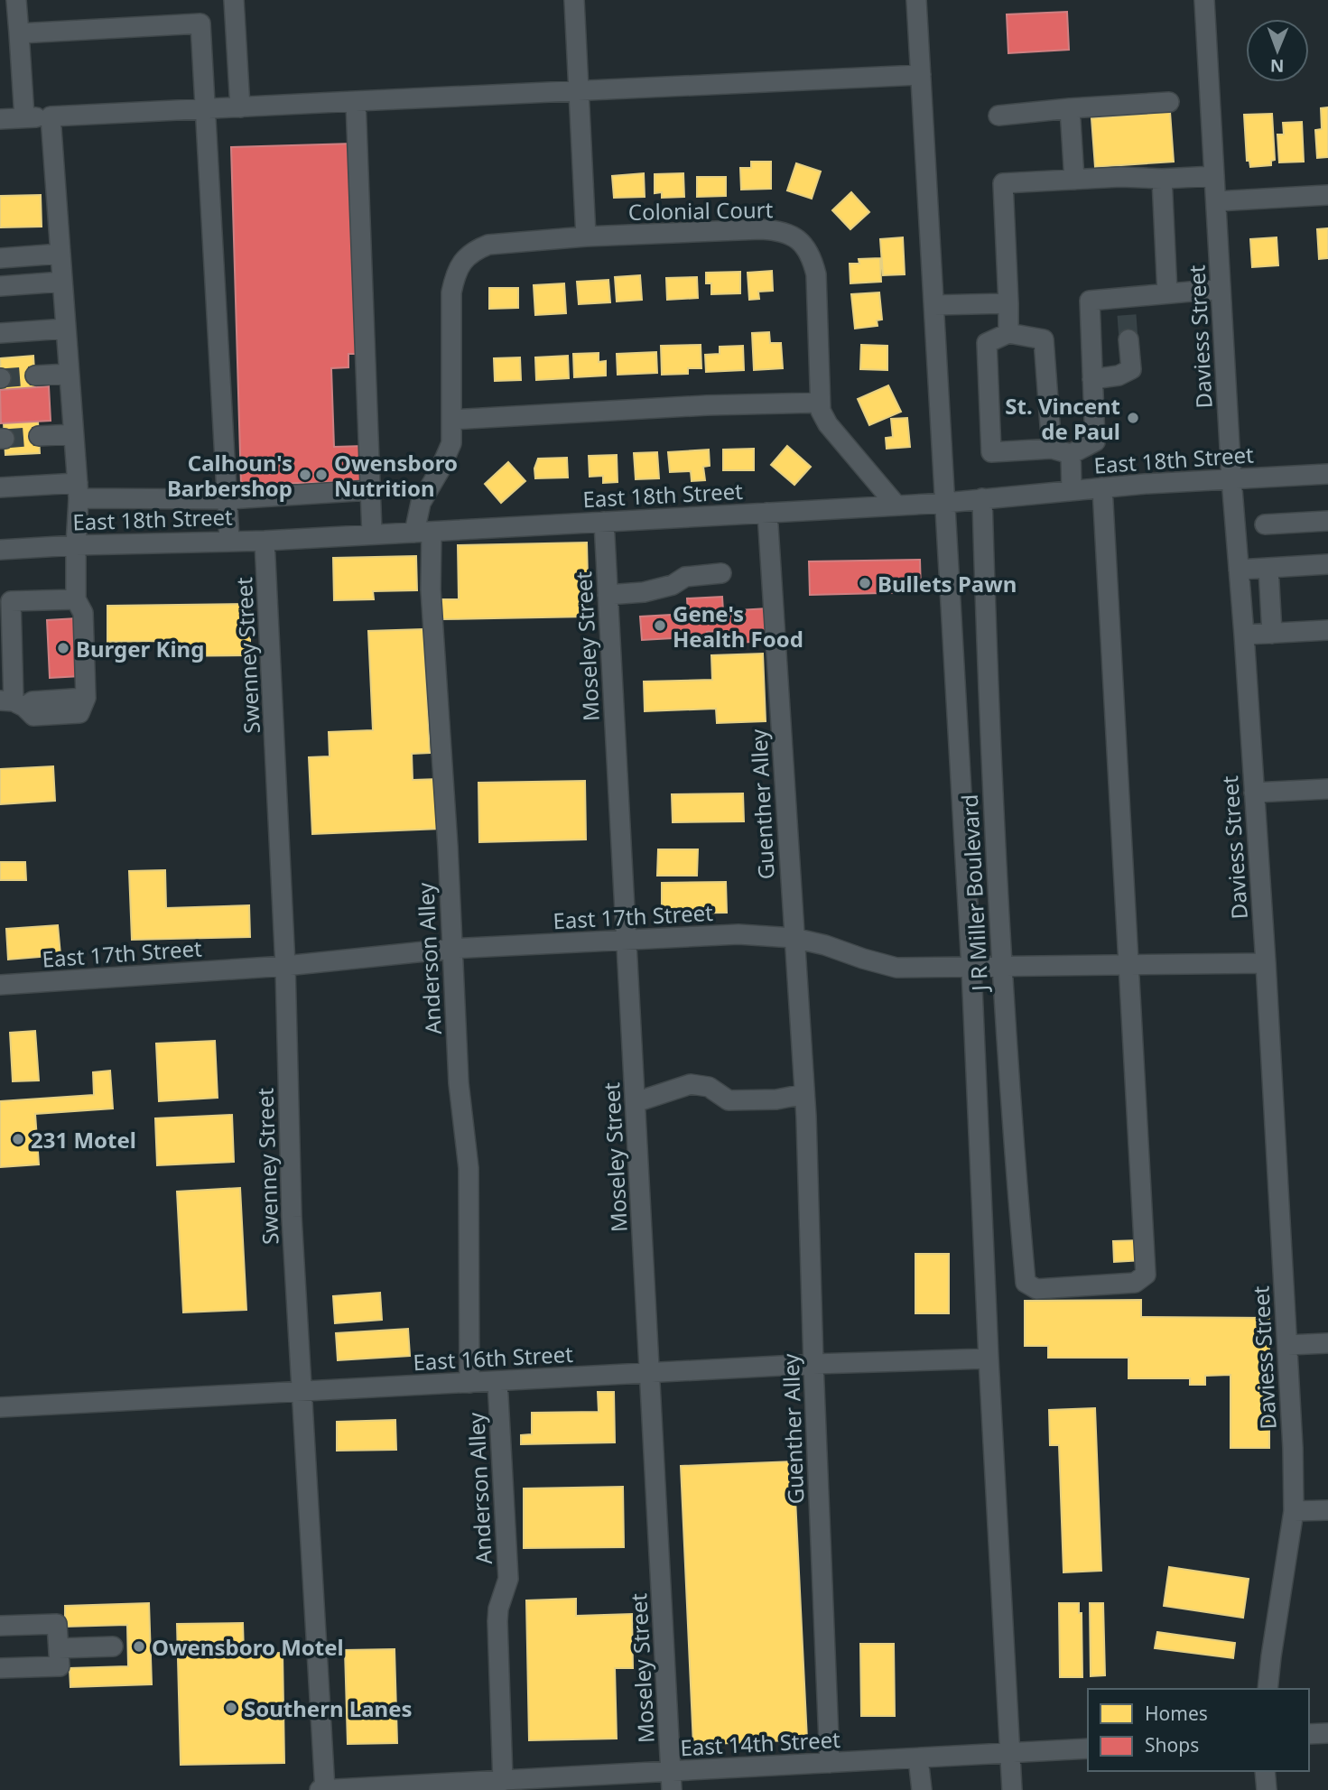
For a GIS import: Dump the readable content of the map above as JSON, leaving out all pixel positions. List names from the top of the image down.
{
  "streets": {
    "street": [
      "Colonial Court",
      "Daviess Street",
      "East 18th Street",
      "Moseley Street",
      "Swenney Street",
      "Guenther Alley",
      "J R Miller Boulevard",
      "East 17th Street",
      "Anderson Alley",
      "East 16th Street",
      "East 14th Street"
    ]
  },
  "crossings": [
    ["Colonial Court", "East 18th Street"],
    ["Colonial Court", "Anderson Alley"],
    ["Daviess Street", "East 18th Street"],
    ["Daviess Street", "East 17th Street"],
    ["East 18th Street", "Moseley Street"],
    ["East 18th Street", "Swenney Street"],
    ["East 18th Street", "Guenther Alley"],
    ["East 18th Street", "J R Miller Boulevard"],
    ["East 18th Street", "Anderson Alley"],
    ["Moseley Street", "East 17th Street"],
    ["Moseley Street", "East 16th Street"],
    ["Moseley Street", "East 14th Street"],
    ["Swenney Street", "East 17th Street"],
    ["Swenney Street", "East 16th Street"],
    ["Swenney Street", "East 14th Street"],
    ["Guenther Alley", "East 17th Street"],
    ["Guenther Alley", "East 16th Street"],
    ["Guenther Alley", "East 14th Street"],
    ["J R Miller Boulevard", "East 17th Street"],
    ["East 17th Street", "Anderson Alley"],
    ["Anderson Alley", "East 16th Street"],
    ["Anderson Alley", "East 14th Street"]
  ],
  "places": [
    "St. Vincent de Paul",
    "Calhoun's Barbershop",
    "Owensboro Nutrition",
    "Bullets Pawn",
    "Gene's Health Food",
    "Burger King",
    "231 Motel",
    "Owensboro Motel",
    "Southern Lanes"
  ],
  "legend": ["Homes", "Shops"],
  "north": "bottom"
}
